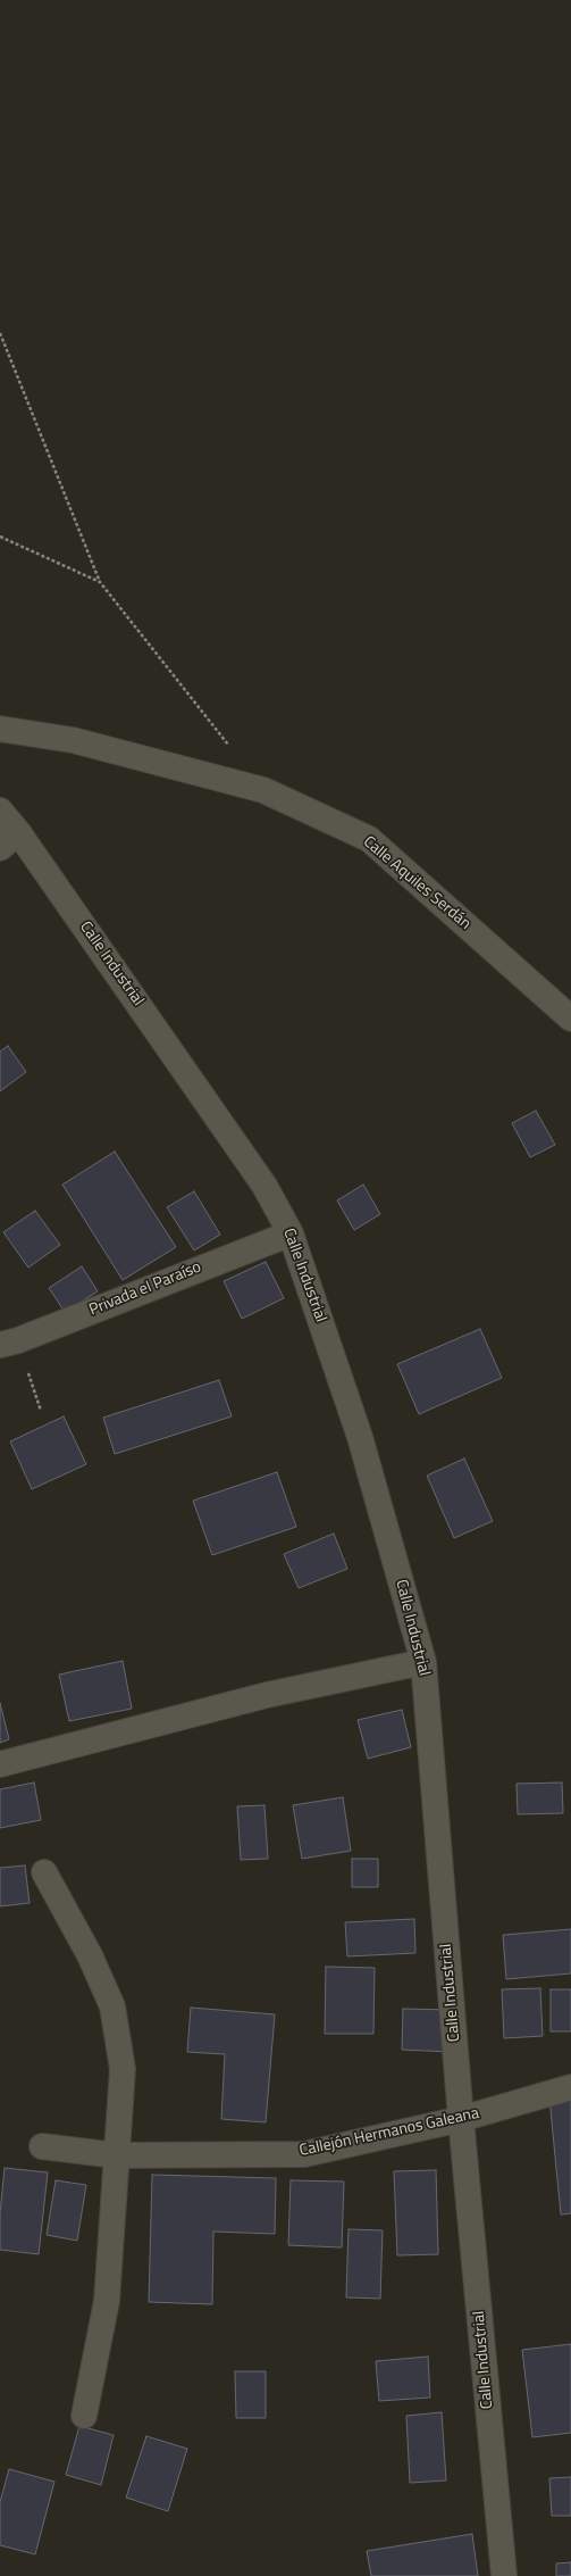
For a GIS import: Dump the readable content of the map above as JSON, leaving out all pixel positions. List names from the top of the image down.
{
  "streets": {
    "street": [
      "Calle Aquiles Serdán",
      "Calle Industrial",
      "Privada el Paraíso",
      "Callejón Hermanos Galeana"
    ]
  },
  "crossings": [
    ["Calle Industrial", "Privada el Paraíso"],
    ["Calle Industrial", "Callejón Hermanos Galeana"]
  ]
}
